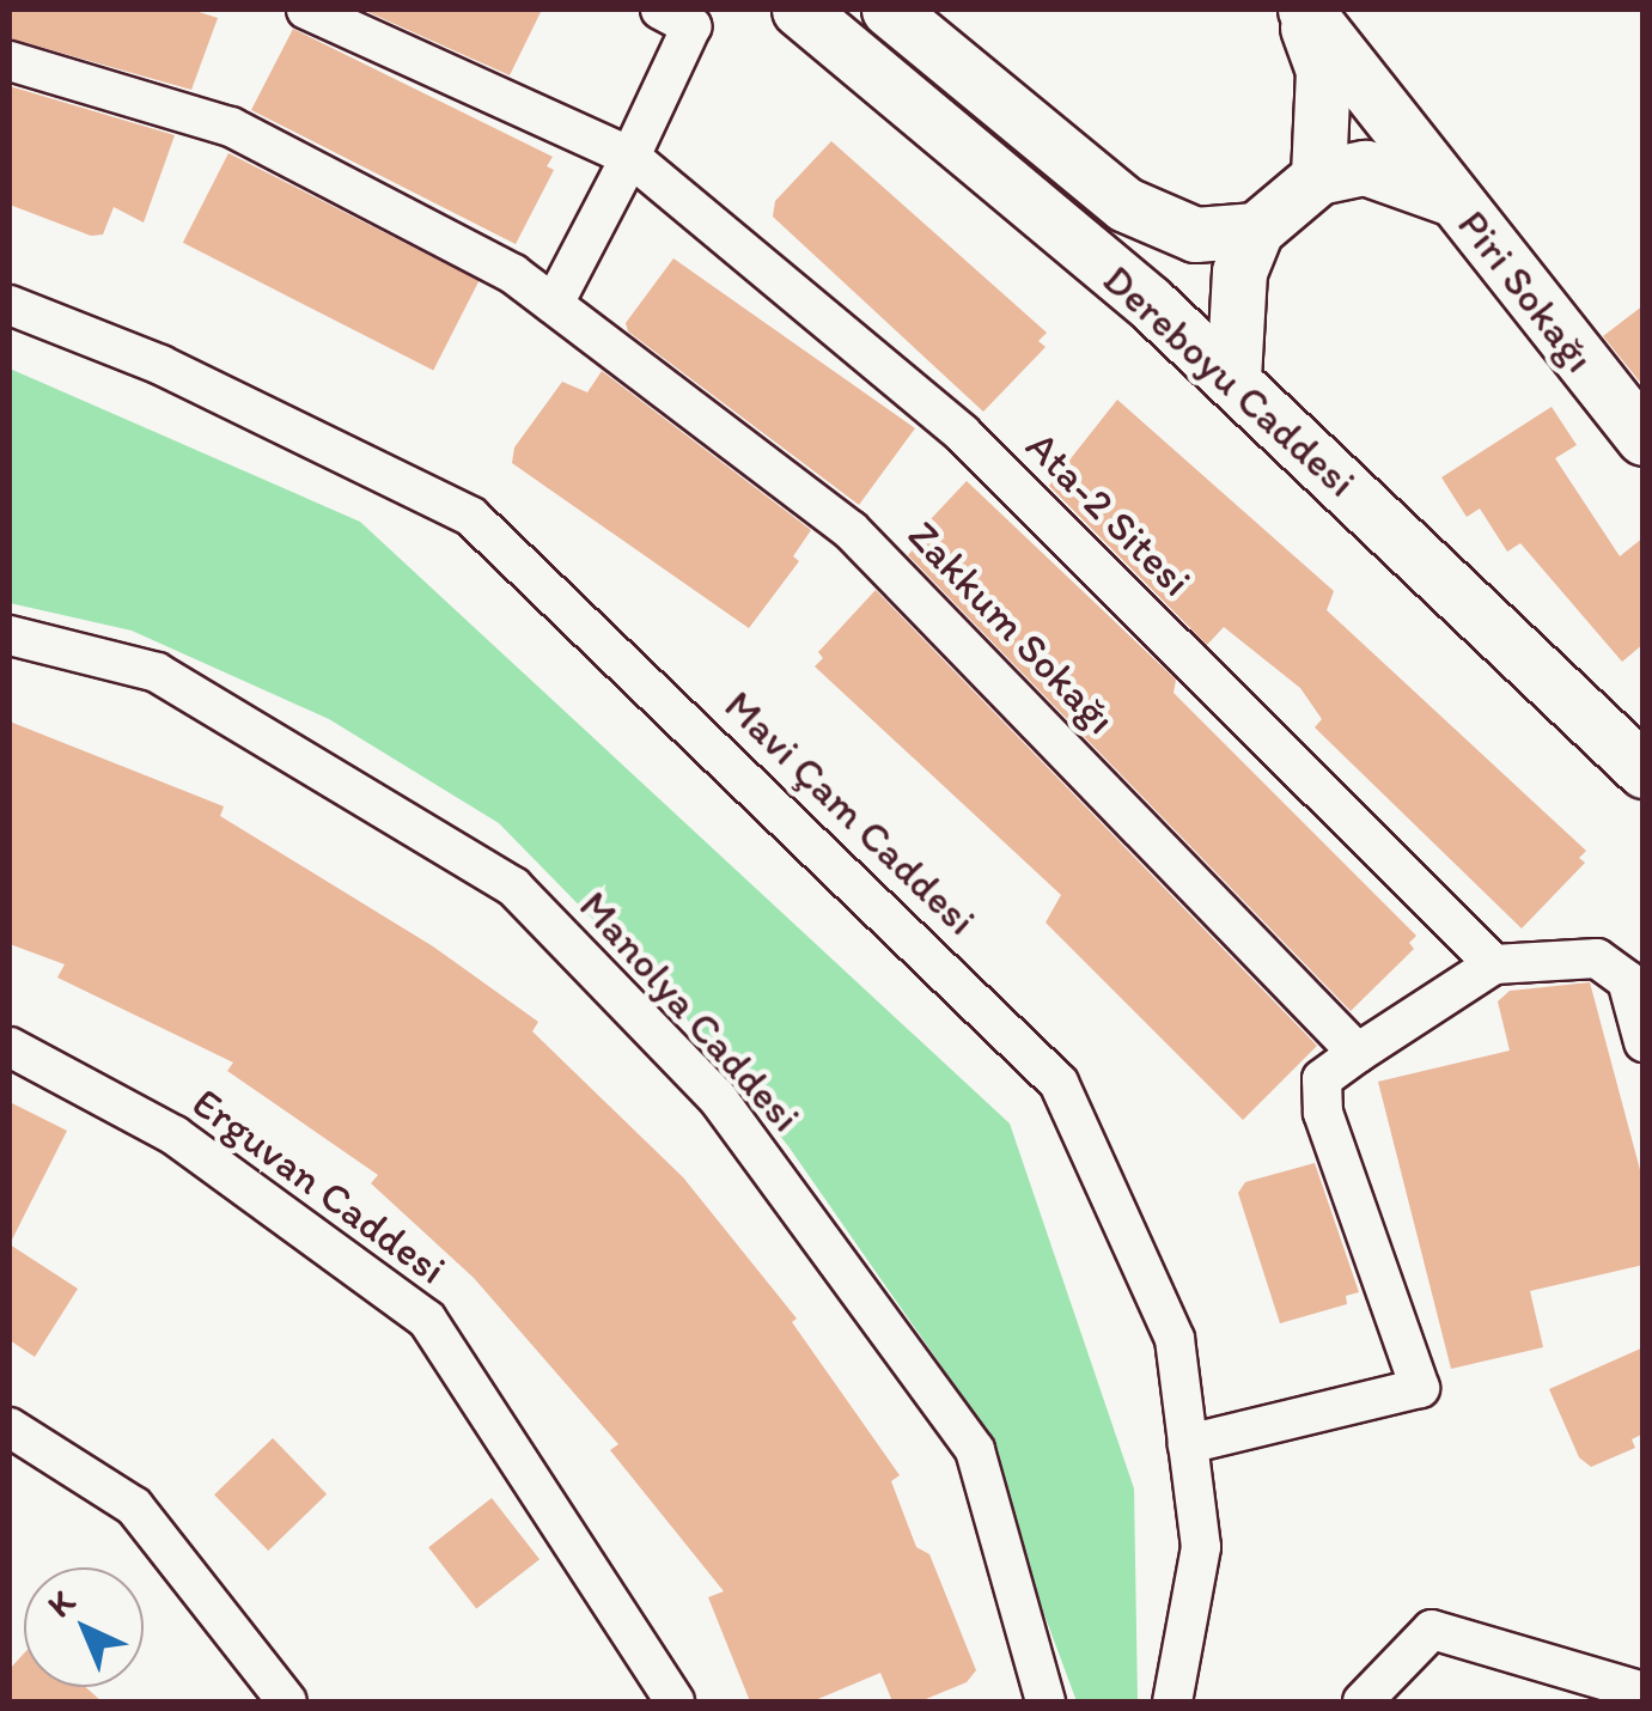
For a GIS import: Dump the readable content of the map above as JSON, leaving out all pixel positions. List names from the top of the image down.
{
  "streets": {
    "main road": ["Piri Sokağı", "Dereboyu Caddesi"],
    "street": [
      "Ata-2 Sitesi",
      "Zakkum Sokağı",
      "Mavi Çam Caddesi",
      "Manolya Caddesi",
      "Erguvan Caddesi"
    ]
  },
  "north": "top left"
}
